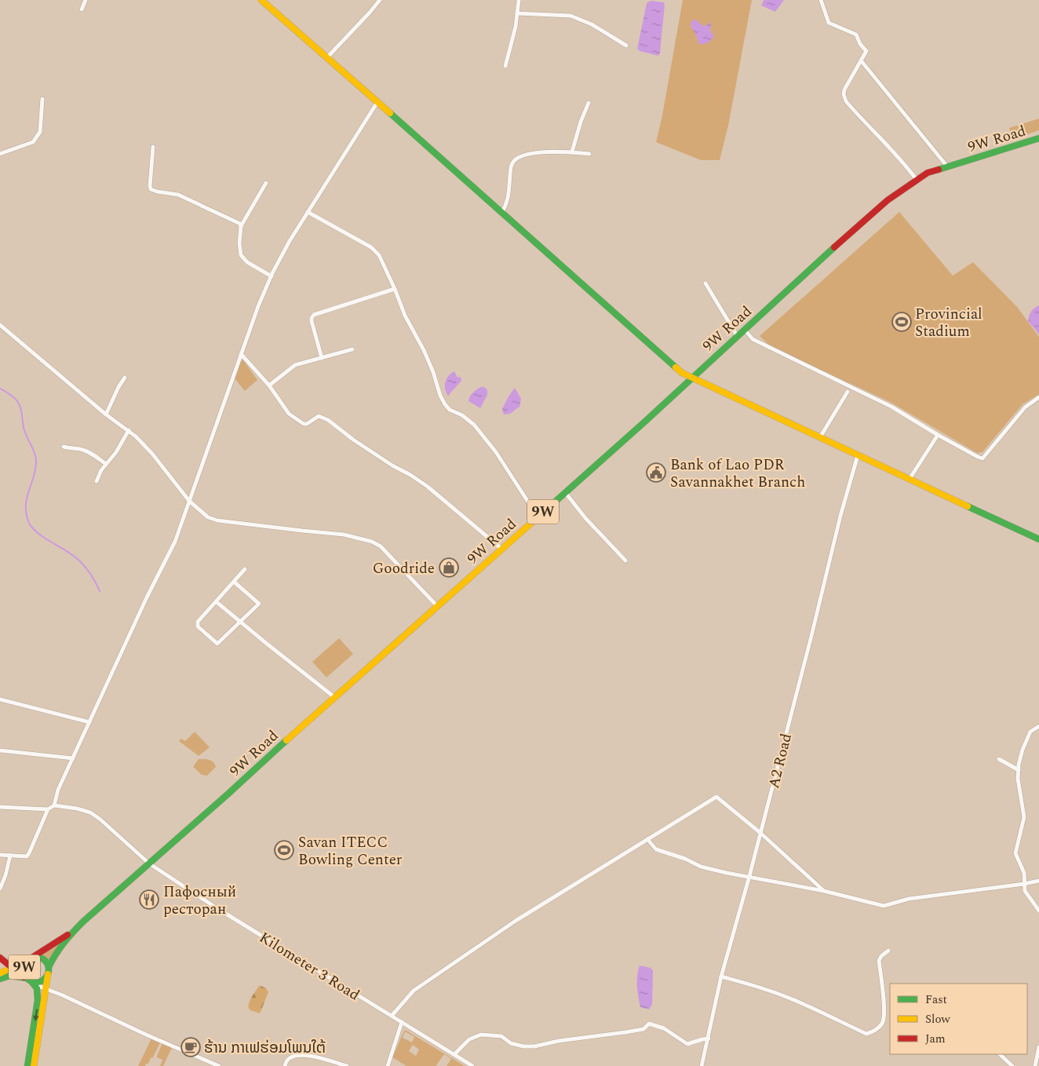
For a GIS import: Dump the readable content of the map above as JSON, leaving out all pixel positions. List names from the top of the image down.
{
  "streets": {
    "main road": ["9W Road", "9W"],
    "street": ["A2 Road", "Kilometer 3 Road"]
  },
  "crossings": [
    ["9W Road", "9W"],
    ["9W Road", "Kilometer 3 Road"]
  ],
  "places": {
    "sports": ["Provincial Stadium", "Savan ITECC Bowling Center"],
    "public building": ["Bank of Lao PDR Savannakhet Branch"],
    "shop": ["Goodride"],
    "restaurant": ["Пафосный ресторан"],
    "cafe": ["ຮ້ານ ກາເຟຮ່ອມໂພນໃຕ້"]
  },
  "legend": ["Fast", "Slow", "Jam"]
}
